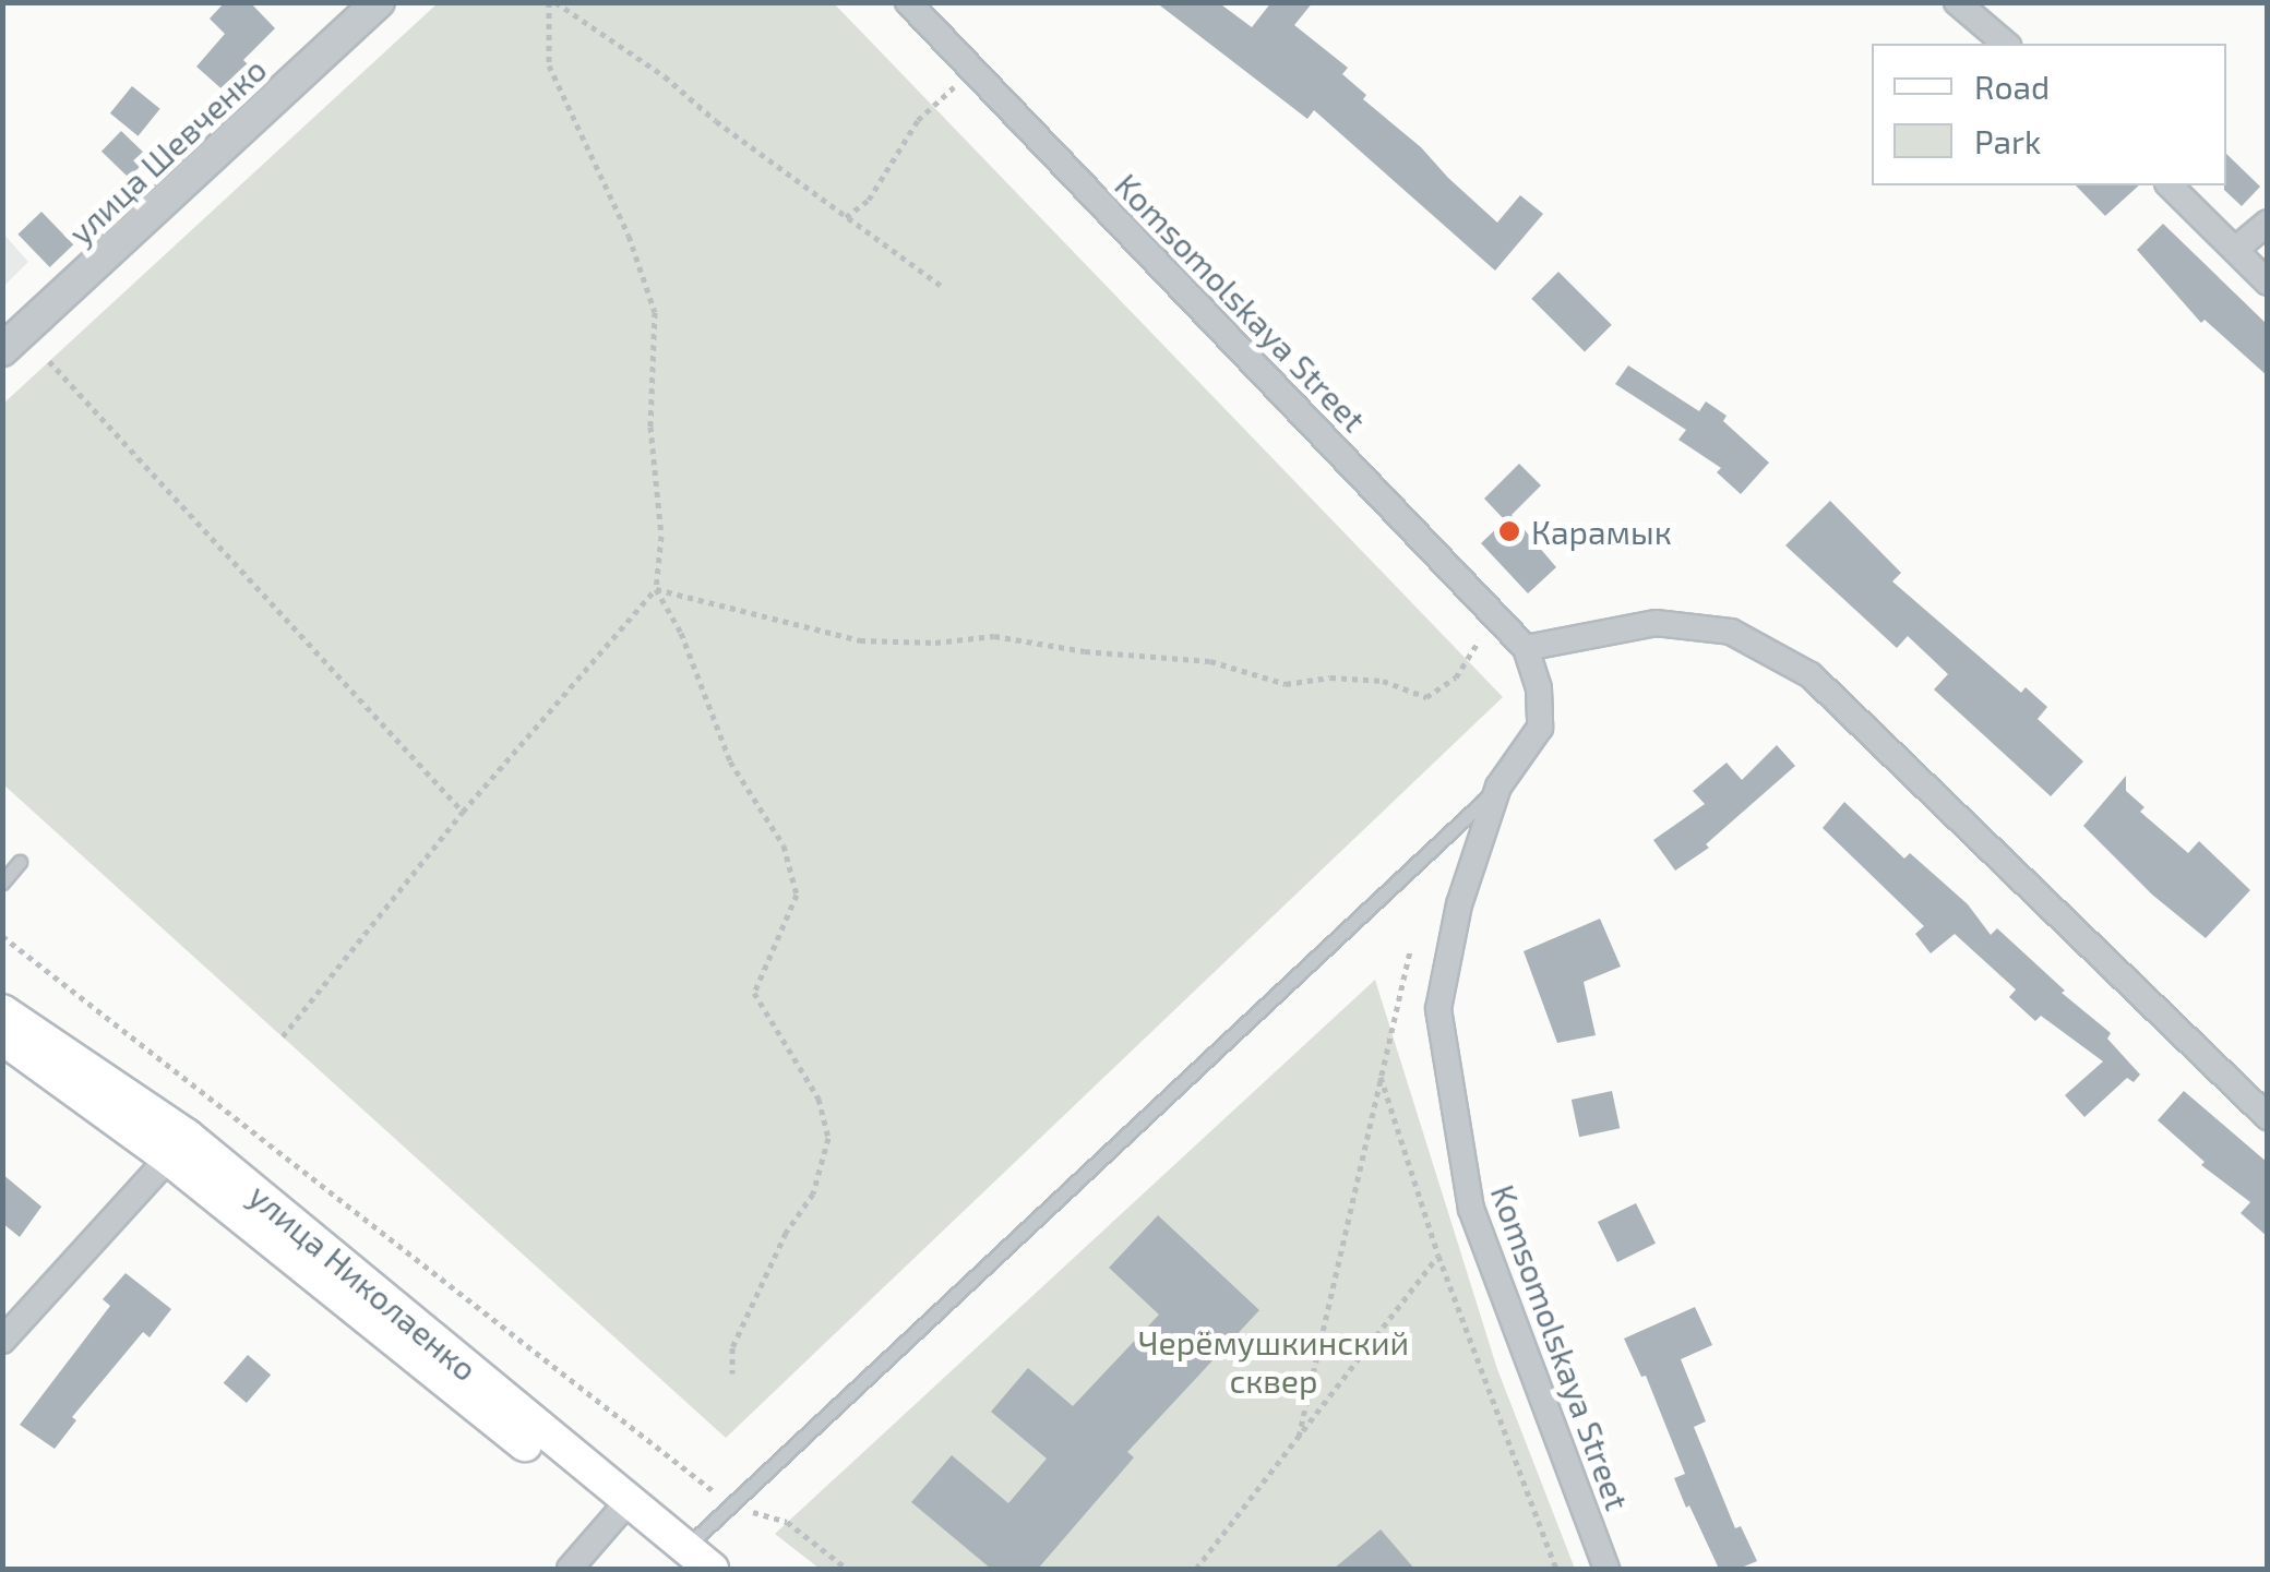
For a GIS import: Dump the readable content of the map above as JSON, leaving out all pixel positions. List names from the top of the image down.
{
  "streets": {
    "main road": ["улица Николаенко"],
    "street": ["улица Шевченко", "Komsomolskaya Street"]
  },
  "parks": ["Черёмушкинский сквер"],
  "places": ["Карамык"],
  "legend": ["Road", "Park"]
}
